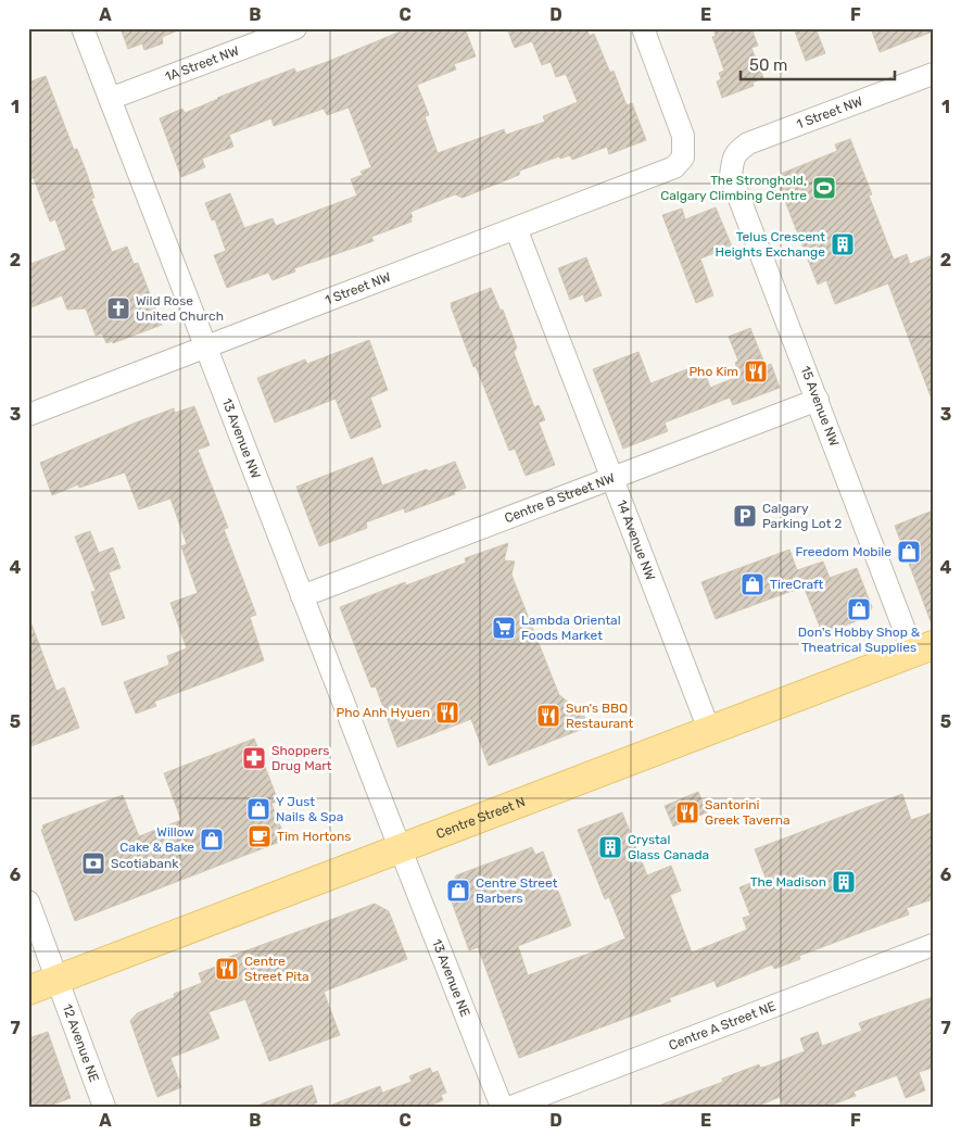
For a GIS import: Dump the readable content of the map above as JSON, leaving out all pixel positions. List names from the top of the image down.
{
  "streets": {
    "main road": ["Centre Street N"],
    "street": [
      "1A Street NW",
      "1 Street NW",
      "15 Avenue NW",
      "13 Avenue NW",
      "Centre B Street NW",
      "14 Avenue NW",
      "13 Avenue NE",
      "Centre A Street NE",
      "12 Avenue NE"
    ]
  },
  "crossings": [
    ["1A Street NW", "13 Avenue NW"],
    ["1 Street NW", "15 Avenue NW"],
    ["1 Street NW", "13 Avenue NW"],
    ["1 Street NW", "14 Avenue NW"],
    ["15 Avenue NW", "Centre B Street NW"],
    ["15 Avenue NW", "Centre Street N"],
    ["13 Avenue NW", "Centre B Street NW"],
    ["13 Avenue NW", "Centre Street N"],
    ["13 Avenue NW", "13 Avenue NE"],
    ["Centre B Street NW", "14 Avenue NW"],
    ["14 Avenue NW", "Centre Street N"],
    ["Centre Street N", "13 Avenue NE"],
    ["Centre Street N", "12 Avenue NE"]
  ],
  "places": {
    "sports": ["The Stronghold, Calgary Climbing Centre"],
    "building": ["Telus Crescent Heights Exchange", "Crystal Glass Canada", "The Madison"],
    "church": ["Wild Rose United Church"],
    "restaurant": [
      "Pho Kim",
      "Pho Anh Hyuen",
      "Sun's BBQ Restaurant",
      "Santorini Greek Taverna",
      "Centre Street Pita"
    ],
    "parking": ["Calgary Parking Lot 2"],
    "shop": [
      "Freedom Mobile",
      "TireCraft",
      "Don's Hobby Shop & Theatrical Supplies",
      "Y Just Nails & Spa",
      "Willow Cake & Bake",
      "Centre Street Barbers"
    ],
    "supermarket": ["Lambda Oriental Foods Market"],
    "pharmacy": ["Shoppers Drug Mart"],
    "cafe": ["Tim Hortons"],
    "bank": ["Scotiabank"]
  },
  "scale_bar": "50 m",
  "grid": {
    "columns": [
      "A",
      "B",
      "C",
      "D",
      "E",
      "F"
    ],
    "rows": [
      "1",
      "2",
      "3",
      "4",
      "5",
      "6",
      "7"
    ]
  }
}
